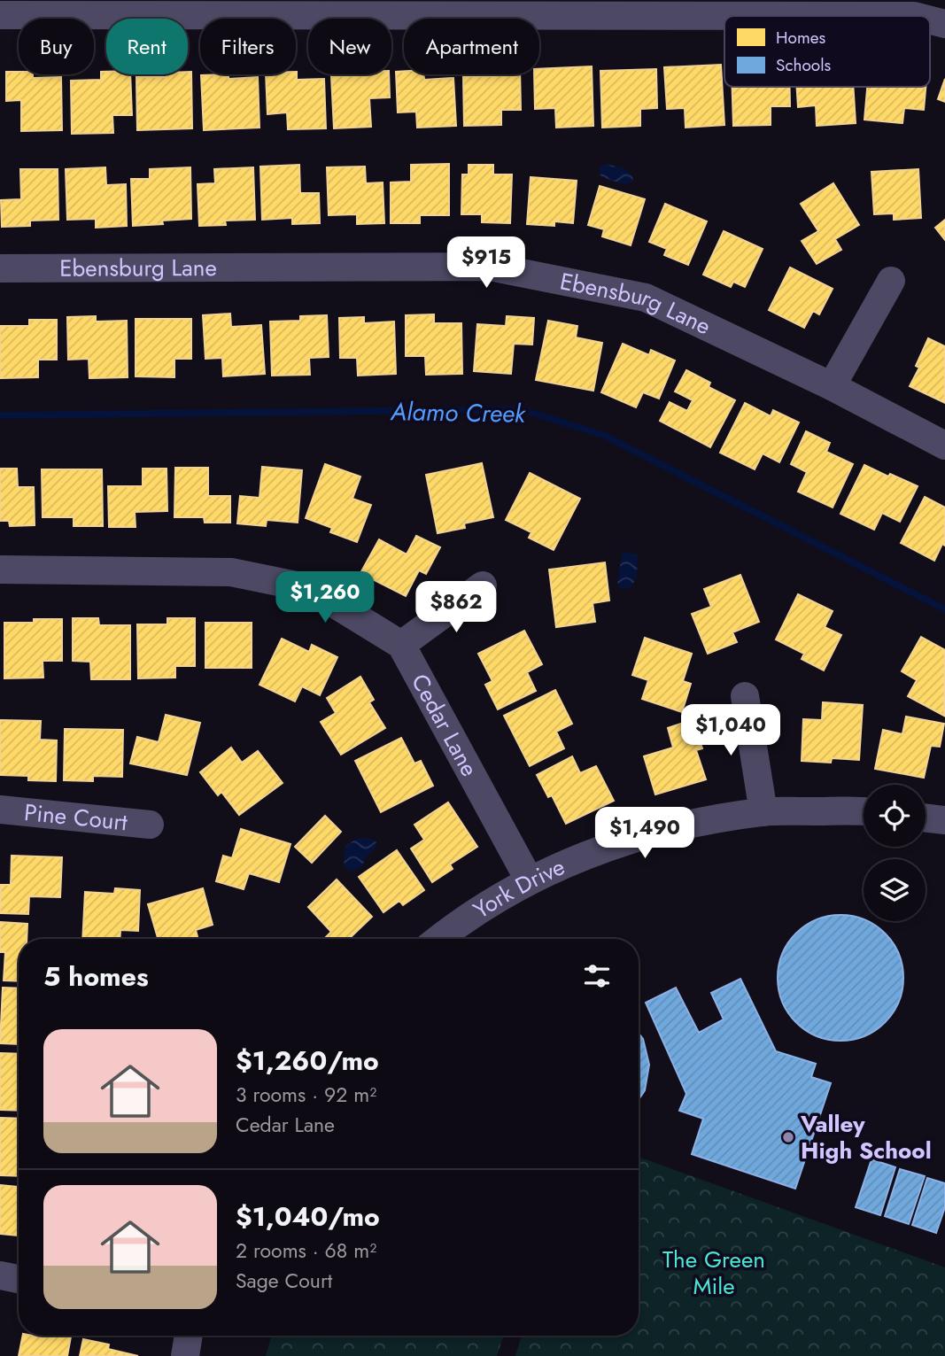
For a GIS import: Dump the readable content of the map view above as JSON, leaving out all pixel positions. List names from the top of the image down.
{
  "streets": {
    "street": [
      "Ebensburg Lane",
      "Cedar Lane",
      "Pine Court",
      "York Drive"
    ]
  },
  "crossings": [
    ["Cedar Lane", "York Drive"]
  ],
  "water": ["Alamo Creek"],
  "parks": ["The Green Mile"],
  "places": ["Valley High School"],
  "legend": ["Homes", "Schools"],
  "page": {
    "chip": [
      "Buy",
      "Rent",
      "Filters",
      "New",
      "Apartment"
    ],
    "price": [
      "$915",
      "$1,260",
      "$862",
      "$1,040",
      "$1,490"
    ],
    "heading": "5 homes",
    "list": [
      {
        "name": "$1,260/mo",
        "note": "3 rooms · 92 m² · Cedar Lane"
      },
      {
        "name": "$1,040/mo",
        "note": "2 rooms · 68 m² · Sage Court"
      }
    ]
  }
}
